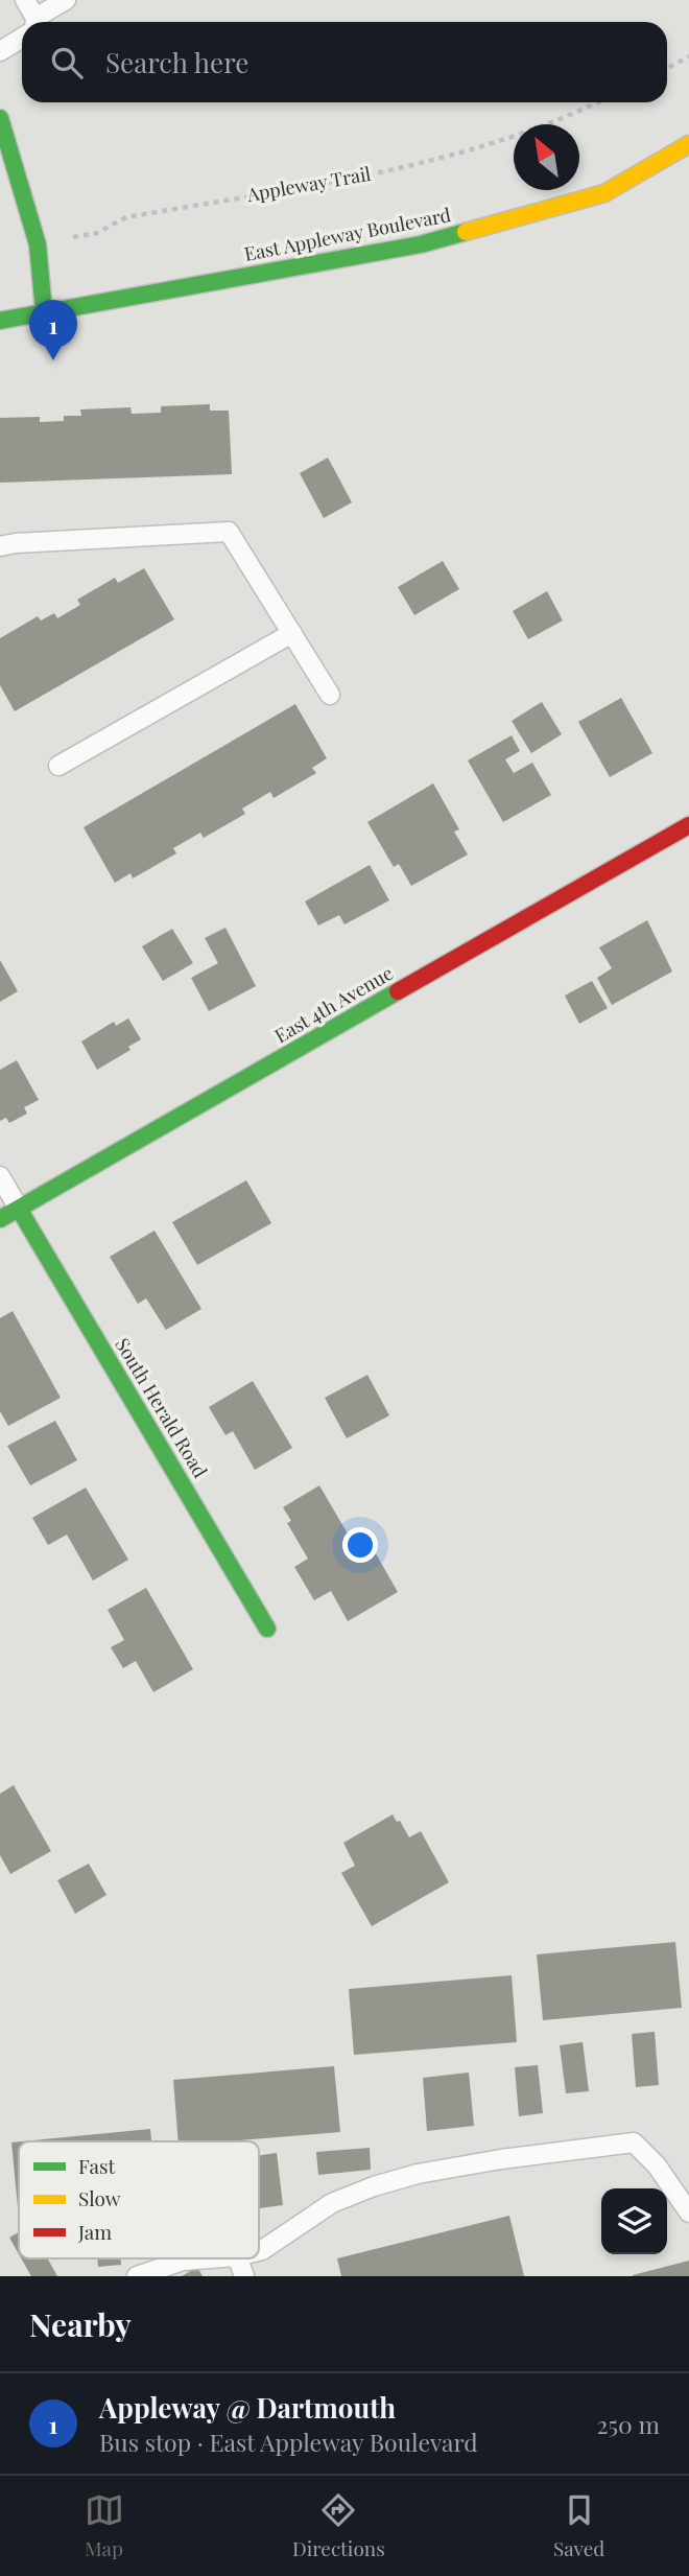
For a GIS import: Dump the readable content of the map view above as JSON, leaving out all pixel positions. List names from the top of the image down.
{
  "streets": {
    "street": ["East Appleway Boulevard", "East 4th Avenue", "South Herald Road"],
    "path": ["Appleway Trail"]
  },
  "crossings": [
    ["East 4th Avenue", "South Herald Road"]
  ],
  "legend": ["Fast", "Slow", "Jam"],
  "north": "top left",
  "page": {
    "search": "Search here",
    "pins": "1",
    "heading": "Nearby",
    "list": [
      {
        "mark": "1",
        "name": "Appleway @ Dartmouth",
        "note": "Bus stop · East Appleway Boulevard",
        "value": "250 m"
      }
    ],
    "nav": ["Map", "Directions", "Saved"]
  }
}
